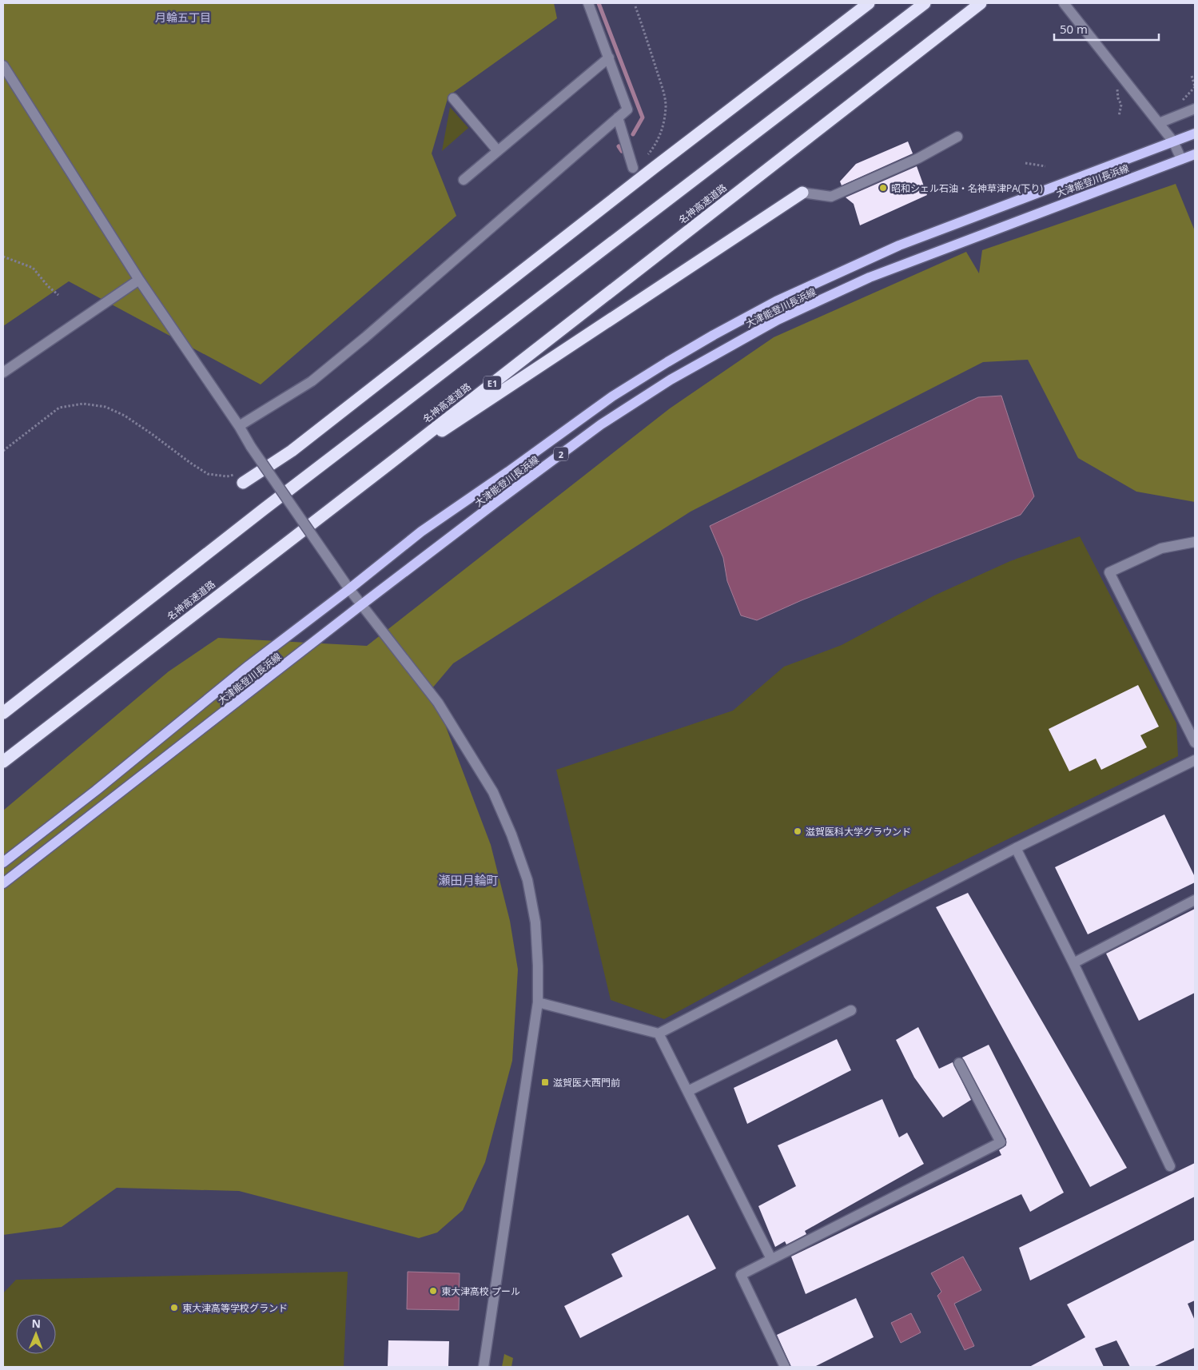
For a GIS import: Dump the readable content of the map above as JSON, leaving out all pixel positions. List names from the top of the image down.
{
  "streets": {
    "highway": ["名神高速道路", "E1"],
    "main road": ["大津能登川長浜線", "2"]
  },
  "districts": ["月輪五丁目", "瀬田月輪町"],
  "places": {
    "other": [
      "昭和シェル石油・名神草津PA(下り)",
      "滋賀医科大学グラウンド",
      "東大津高校 プール",
      "東大津高等学校グランド"
    ],
    "transit": ["滋賀医大西門前"]
  },
  "scale_bar": "50 m",
  "north": "top"
}
